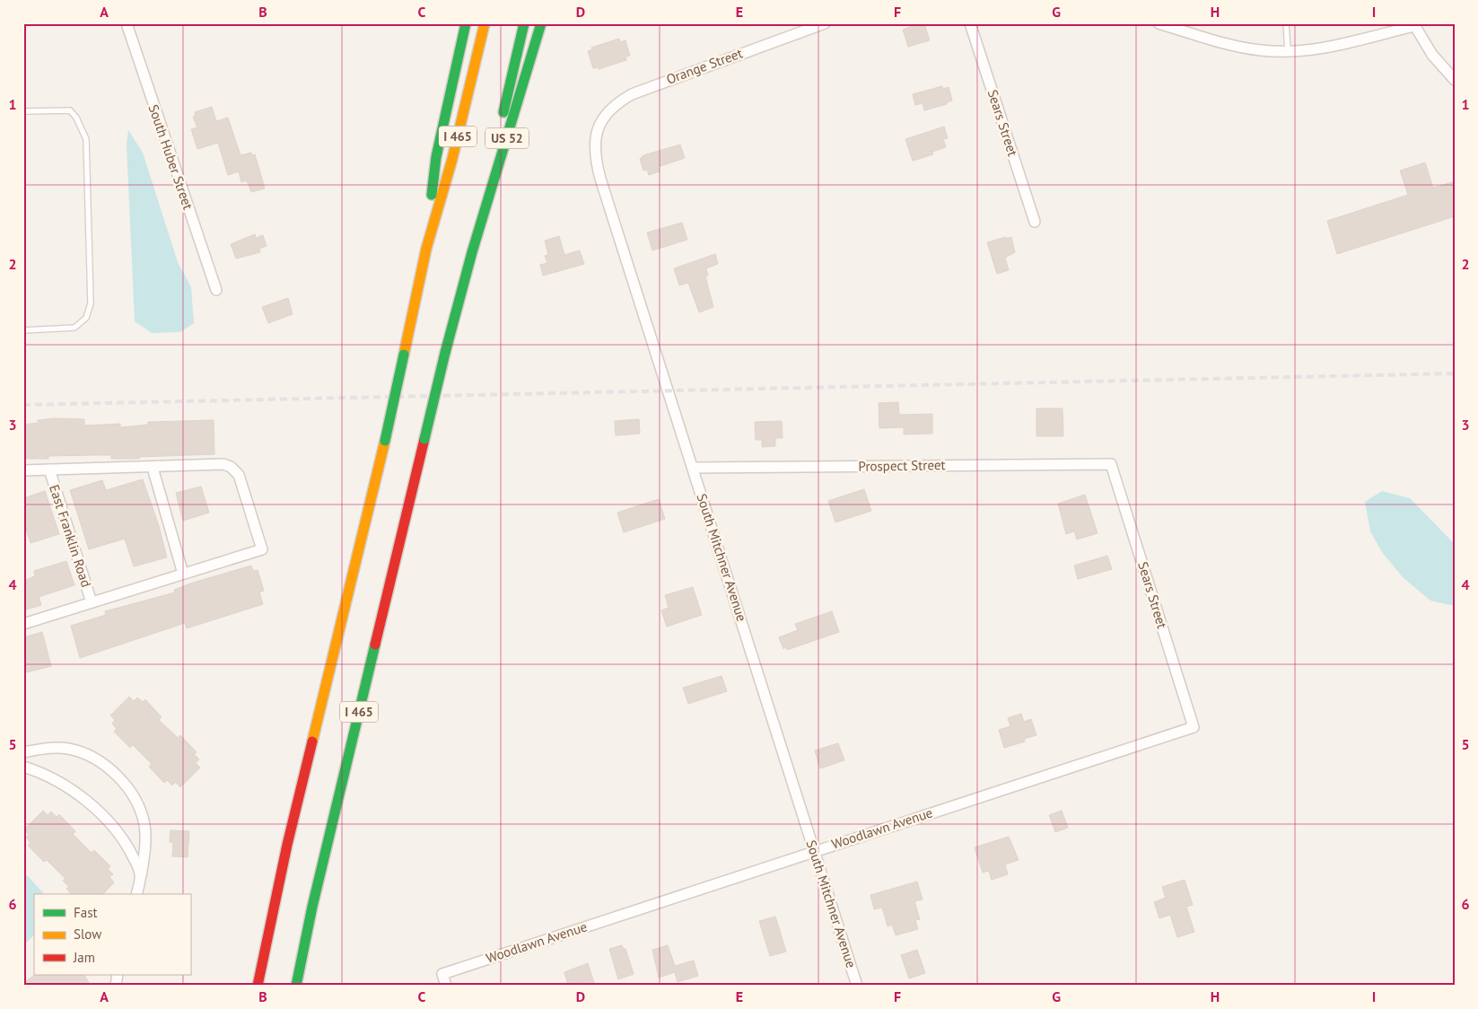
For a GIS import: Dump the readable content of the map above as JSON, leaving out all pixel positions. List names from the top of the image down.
{
  "streets": {
    "highway": ["I 465", "US 52"],
    "street": [
      "Orange Street",
      "Sears Street",
      "South Huber Street",
      "Prospect Street",
      "East Franklin Road",
      "South Mitchner Avenue",
      "Woodlawn Avenue"
    ]
  },
  "crossings": [
    ["Orange Street", "South Mitchner Avenue"],
    ["Sears Street", "Prospect Street"],
    ["Sears Street", "Woodlawn Avenue"],
    ["I 465", "US 52"],
    ["Prospect Street", "South Mitchner Avenue"],
    ["South Mitchner Avenue", "Woodlawn Avenue"]
  ],
  "legend": ["Fast", "Slow", "Jam"],
  "grid": {
    "columns": [
      "A",
      "B",
      "C",
      "D",
      "E",
      "F",
      "G",
      "H",
      "I"
    ],
    "rows": [
      "1",
      "2",
      "3",
      "4",
      "5",
      "6"
    ]
  }
}
